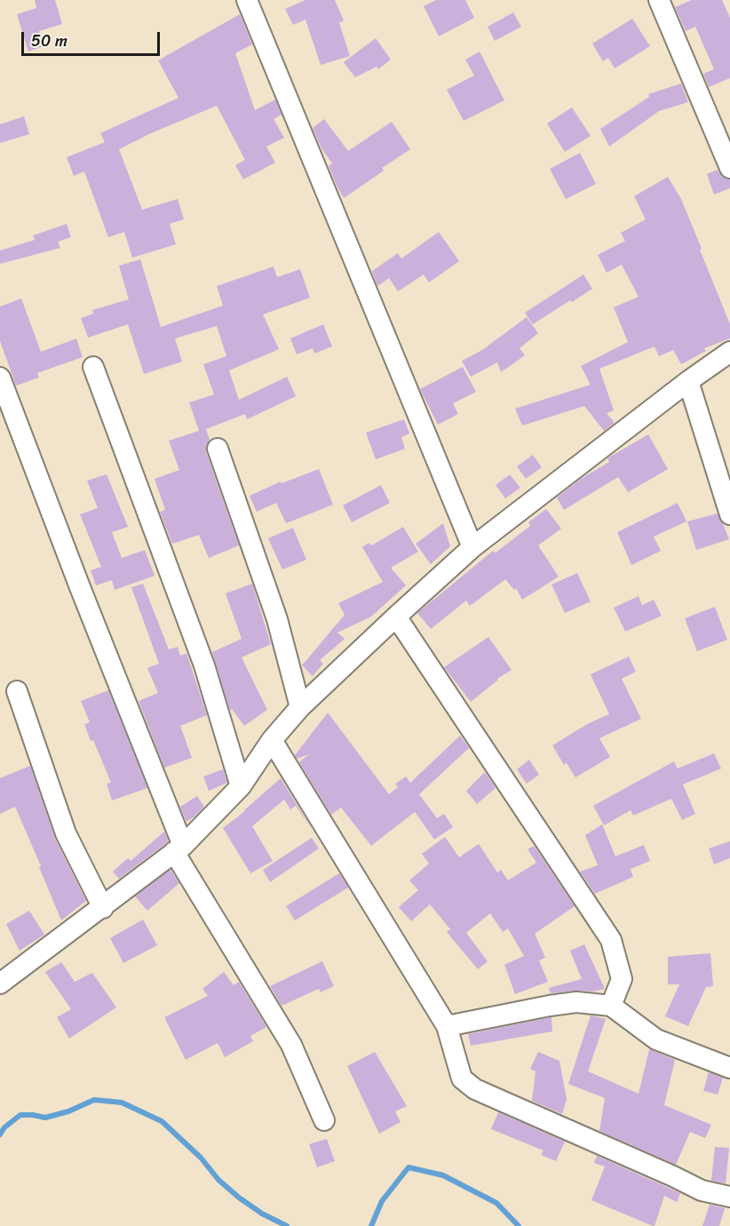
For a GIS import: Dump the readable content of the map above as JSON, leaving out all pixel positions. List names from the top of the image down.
{
  "scale_bar": "50 m"
}
